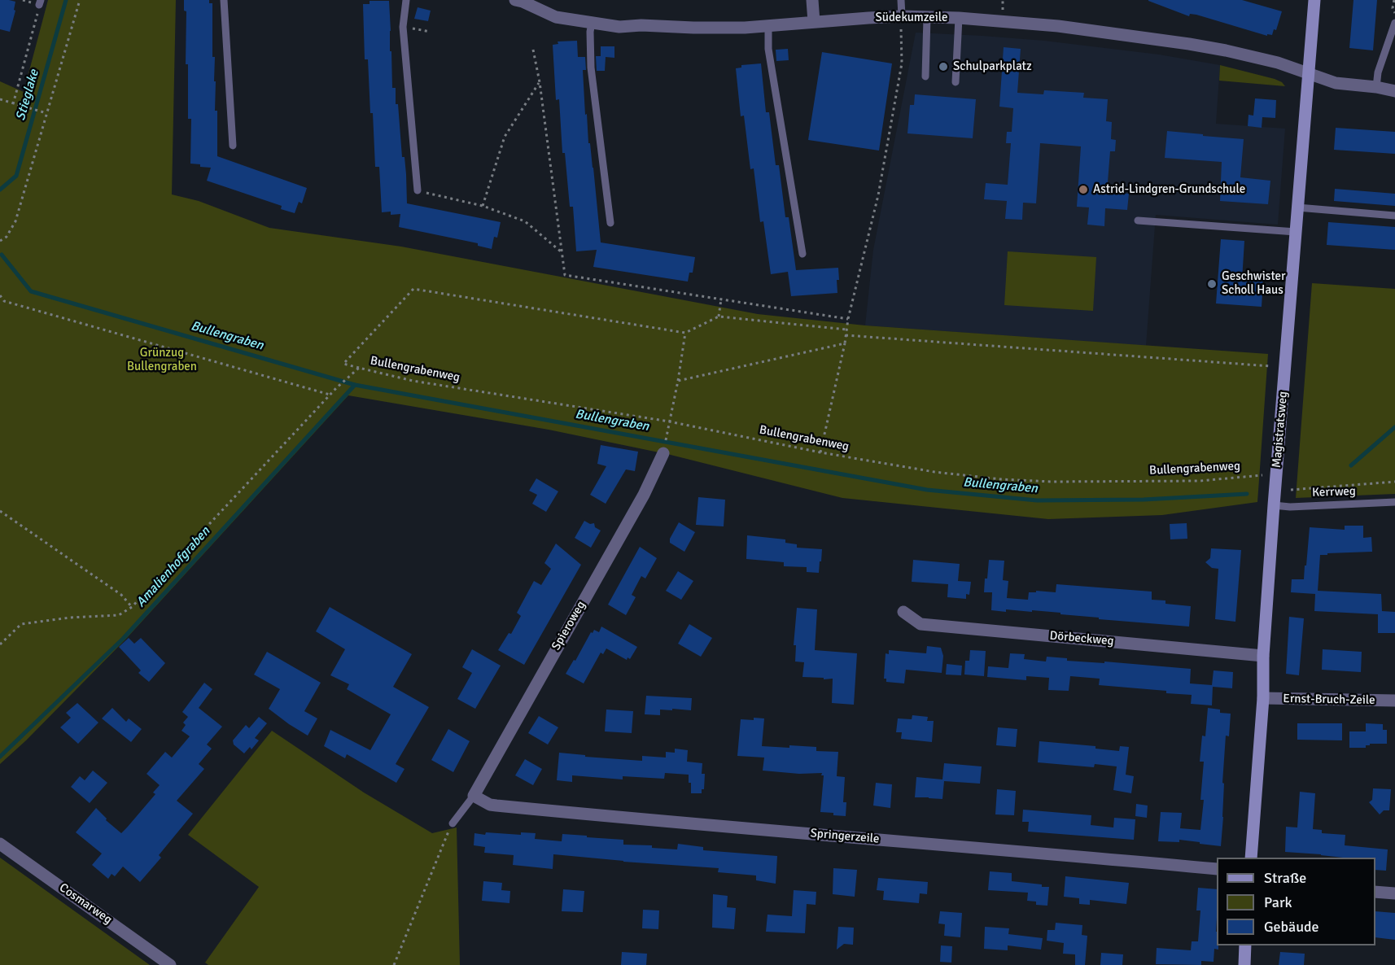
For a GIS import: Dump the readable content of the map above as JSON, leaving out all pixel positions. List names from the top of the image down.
{
  "streets": {
    "street": [
      "Südekumzeile",
      "Magistratsweg",
      "Spieroweg",
      "Dörbeckweg",
      "Ernst-Bruch-Zeile",
      "Springerzeile",
      "Cosmarweg"
    ],
    "lane": ["Kerrweg"],
    "path": ["Bullengrabenweg"]
  },
  "crossings": [
    ["Südekumzeile", "Magistratsweg"],
    ["Magistratsweg", "Kerrweg"],
    ["Magistratsweg", "Dörbeckweg"],
    ["Magistratsweg", "Ernst-Bruch-Zeile"],
    ["Spieroweg", "Springerzeile"]
  ],
  "water": ["Stieglake", "Bullengraben", "Amalienhofgraben"],
  "parks": ["Grünzug Bullengraben"],
  "places": ["Schulparkplatz", "Astrid-Lindgren-Grundschule", "Geschwister Scholl Haus"],
  "legend": ["Straße", "Park", "Gebäude"]
}
